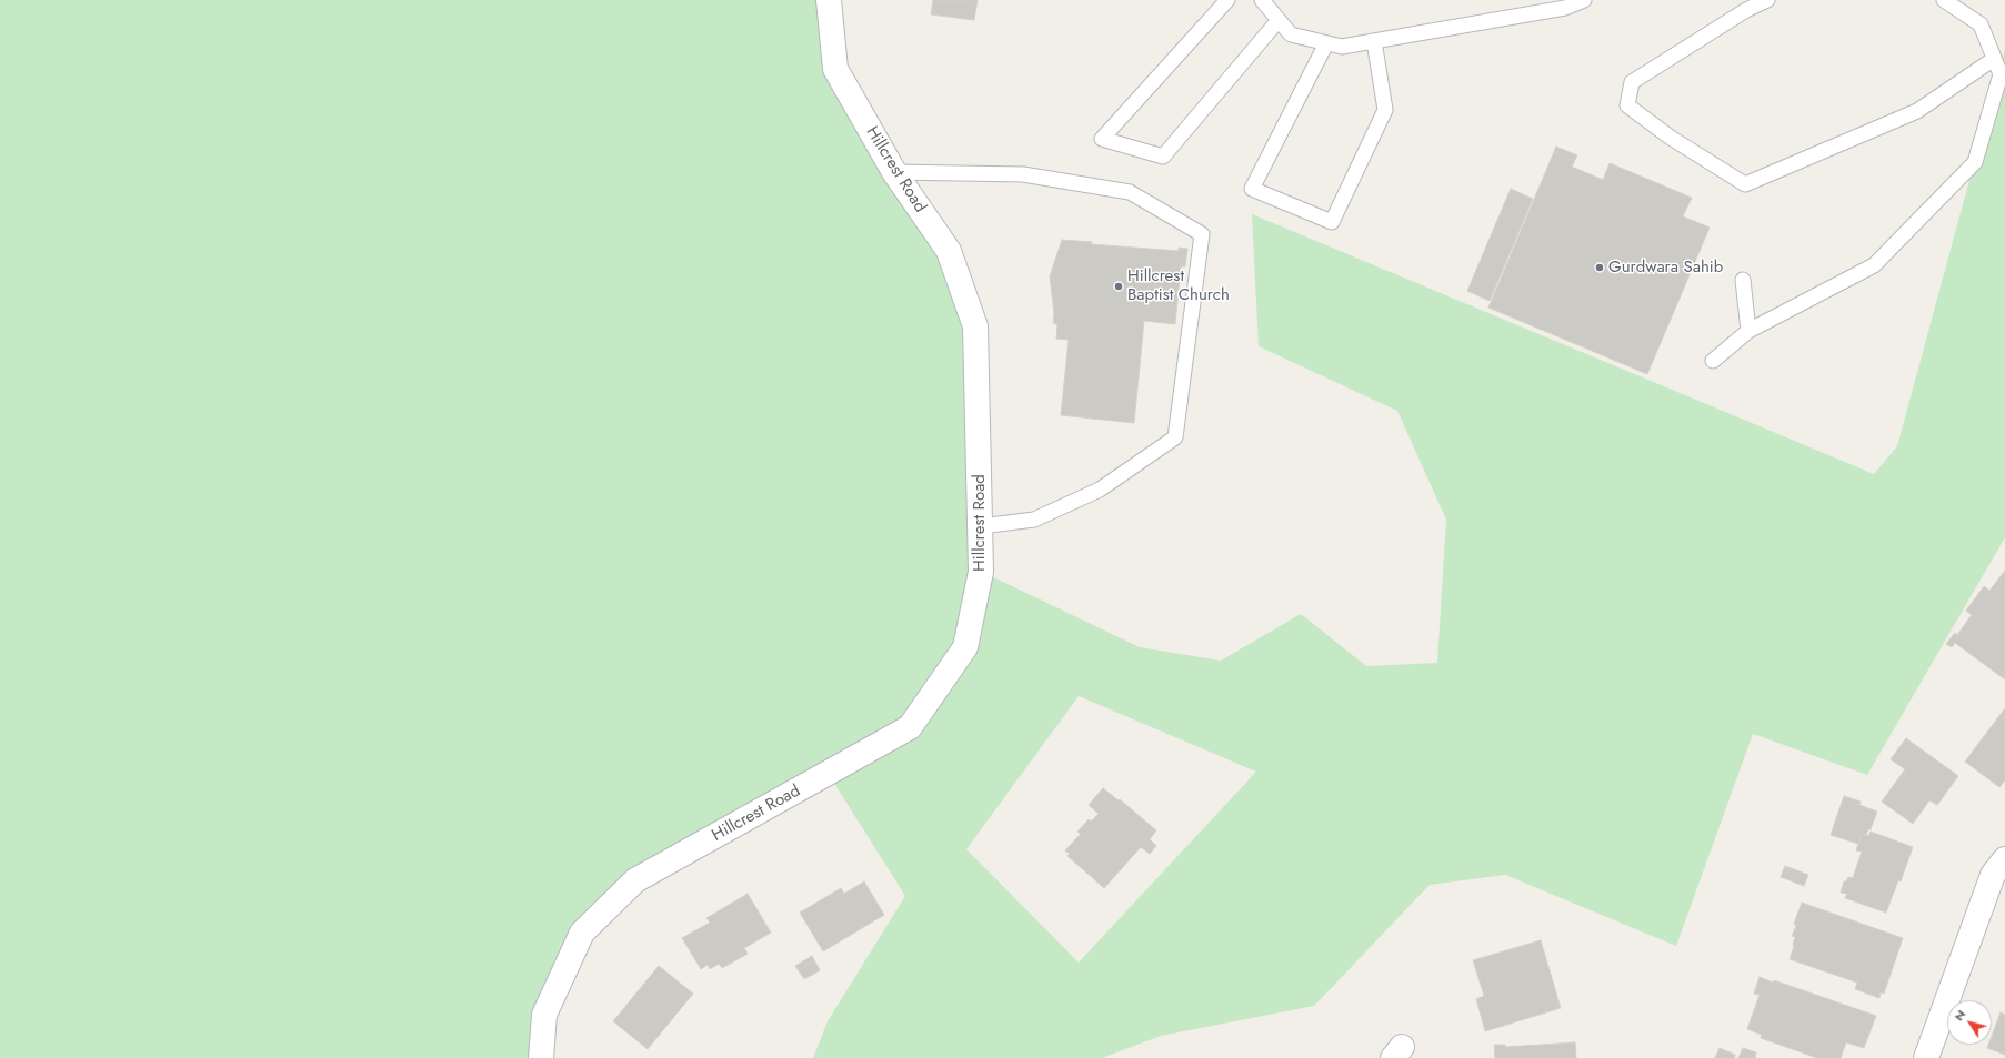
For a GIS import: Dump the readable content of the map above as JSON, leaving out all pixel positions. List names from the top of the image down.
{
  "streets": {
    "street": ["Hillcrest Road"]
  },
  "places": ["Gurdwara Sahib", "Hillcrest Baptist Church"],
  "north": "top left"
}
